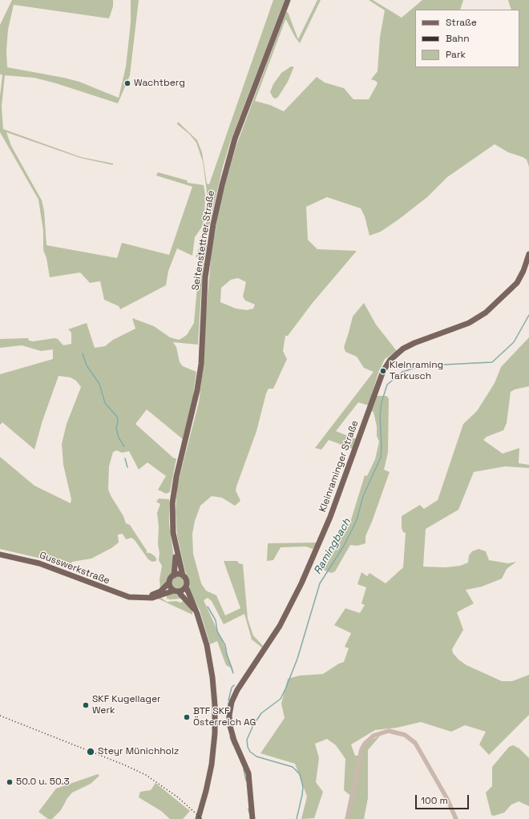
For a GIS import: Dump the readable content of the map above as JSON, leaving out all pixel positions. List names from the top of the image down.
{
  "streets": {
    "main road": ["Seitenstettner Straße", "Kleinraminger Straße", "Gusswerkstraße"]
  },
  "crossings": [
    ["Seitenstettner Straße", "Gusswerkstraße"]
  ],
  "water": ["Ramingbach"],
  "places": [
    "Wachtberg",
    "Kleinraming Tarkusch",
    "SKF Kugellager Werk",
    "BTF SKF Österreich AG",
    "Steyr Münichholz",
    "50.0 u. 50.3"
  ],
  "legend": ["Straße", "Bahn", "Park"],
  "scale_bar": "100 m"
}
